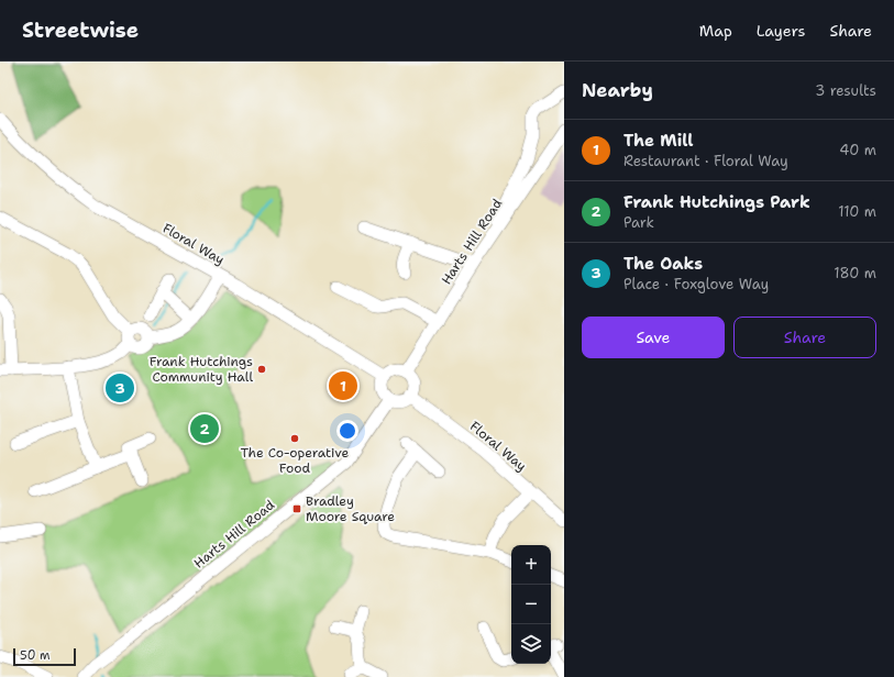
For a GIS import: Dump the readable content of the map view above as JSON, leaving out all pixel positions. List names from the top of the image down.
{
  "streets": {
    "street": ["Harts Hill Road", "Floral Way"]
  },
  "crossings": [
    ["Harts Hill Road", "Floral Way"]
  ],
  "places": {
    "other": ["Frank Hutchings Community Hall", "The Co-operative Food"],
    "transit": ["Bradley Moore Square"]
  },
  "scale_bar": "50 m",
  "page": {
    "header": "Streetwise",
    "nav": ["Map", "Layers", "Share"],
    "heading": ["Nearby", "3 results"],
    "list": [
      {
        "mark": "1",
        "name": "The Mill",
        "note": "Restaurant · Floral Way",
        "value": "40 m"
      },
      {
        "mark": "2",
        "name": "Frank Hutchings Park",
        "note": "Park",
        "value": "110 m"
      },
      {
        "mark": "3",
        "name": "The Oaks",
        "note": "Place · Foxglove Way",
        "value": "180 m"
      }
    ],
    "buttons": ["Save", "Share"],
    "pins": ["1", "3", "2"],
    "map_buttons": ["+", "−"],
    "scale": "50 m"
  }
}
